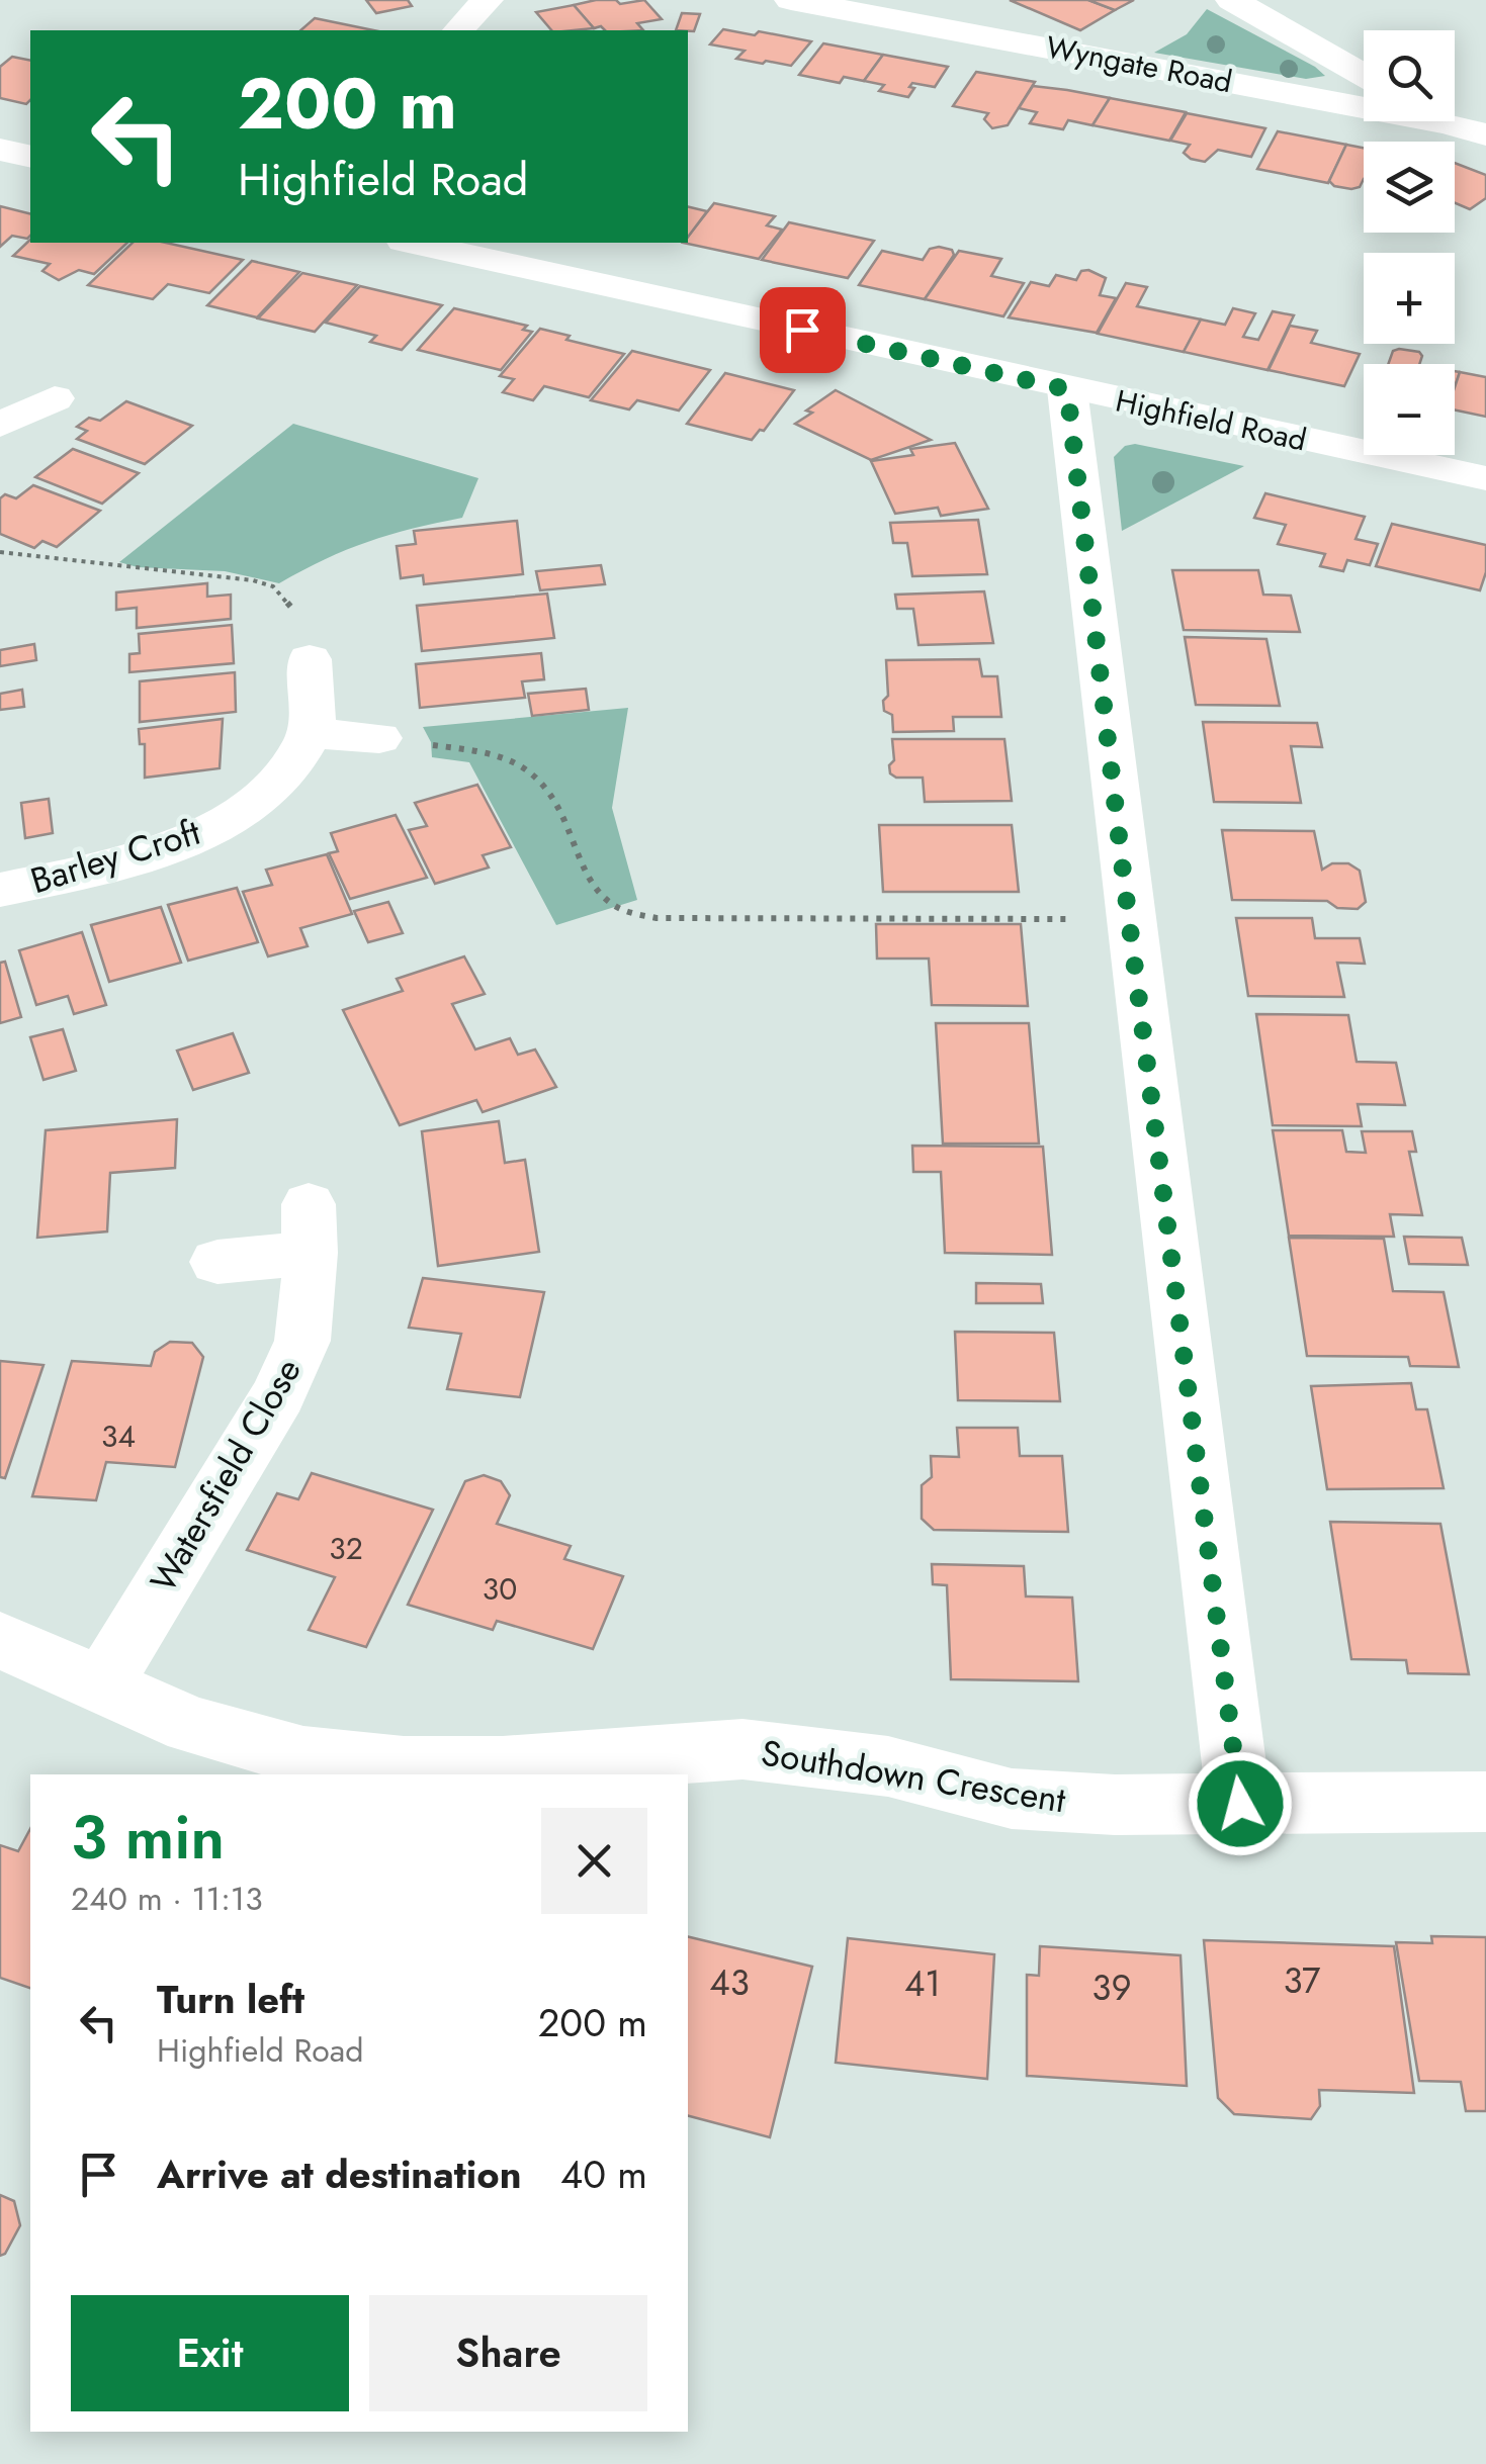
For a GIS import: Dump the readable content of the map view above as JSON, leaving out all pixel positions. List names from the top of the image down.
{
  "streets": {
    "street": [
      "Wyngate Road",
      "Highfield Road",
      "Barley Croft",
      "Watersfield Close",
      "Southdown Crescent"
    ]
  },
  "crossings": [
    ["Watersfield Close", "Southdown Crescent"]
  ],
  "house_numbers": [
    "34",
    "32",
    "30",
    "37",
    "43",
    "41",
    "39"
  ],
  "page": {
    "map_buttons": ["+", "−"],
    "turn": ["200 m", "Highfield Road"],
    "heading": ["3 min", "240 m · 11:13"],
    "list": [
      {
        "name": "Turn left",
        "note": "Highfield Road",
        "value": "200 m"
      },
      {
        "name": "Arrive at destination",
        "value": "40 m"
      }
    ],
    "buttons": ["Exit", "Share"]
  }
}
